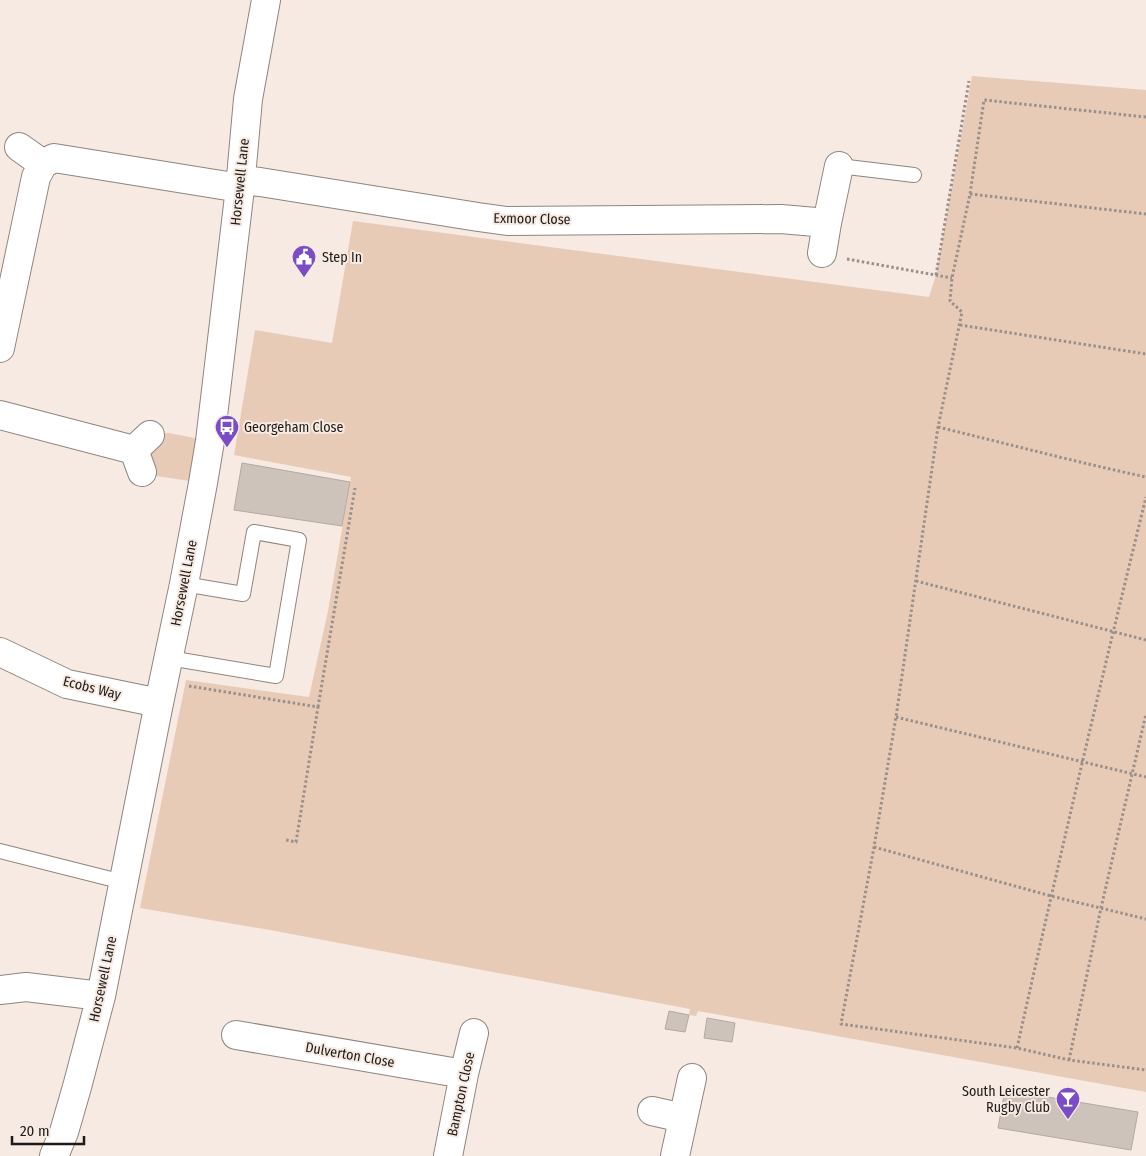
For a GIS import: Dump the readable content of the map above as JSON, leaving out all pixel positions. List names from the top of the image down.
{
  "streets": {
    "street": [
      "Horsewell Lane",
      "Exmoor Close",
      "Ecobs Way",
      "Dulverton Close",
      "Bampton Close"
    ]
  },
  "crossings": [
    ["Horsewell Lane", "Exmoor Close"],
    ["Horsewell Lane", "Ecobs Way"],
    ["Dulverton Close", "Bampton Close"]
  ],
  "places": {
    "public building": ["Step In"],
    "bus stop": ["Georgeham Close"],
    "bar": ["South Leicester Rugby Club"]
  },
  "scale_bar": "20 m"
}
